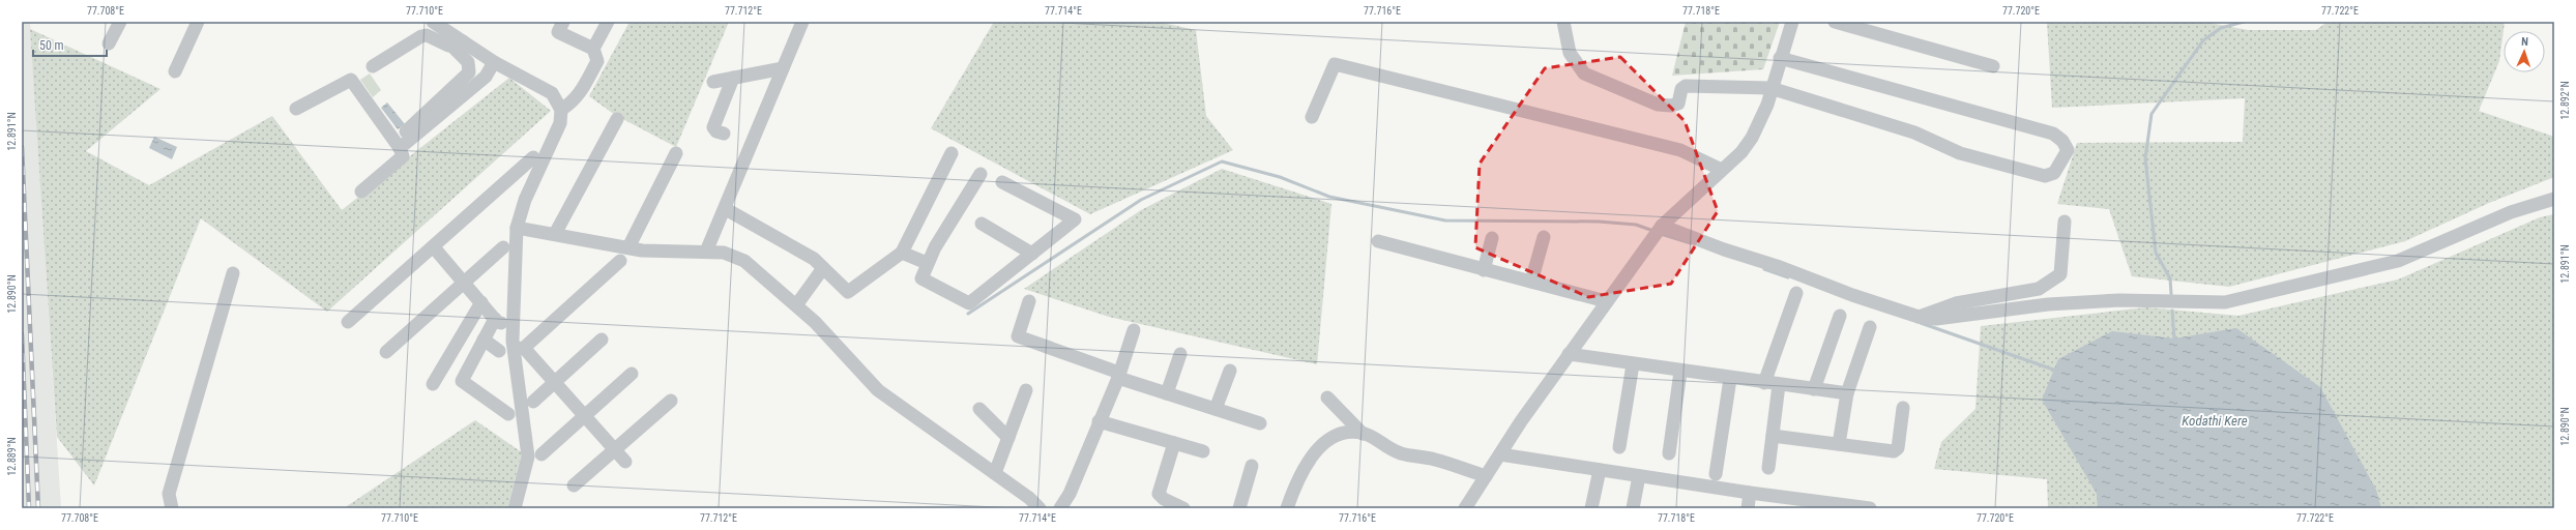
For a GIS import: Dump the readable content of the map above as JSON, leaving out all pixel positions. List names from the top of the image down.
{
  "water": ["Kodathi Kere"],
  "scale_bar": "50 m",
  "north": "top",
  "coordinates": [
    "77.708°E",
    "77.710°E",
    "77.712°E",
    "77.714°E",
    "77.716°E",
    "77.718°E",
    "77.720°E",
    "77.722°E",
    "12.892°N",
    "12.891°N",
    "12.890°N",
    "12.889°N"
  ]
}
